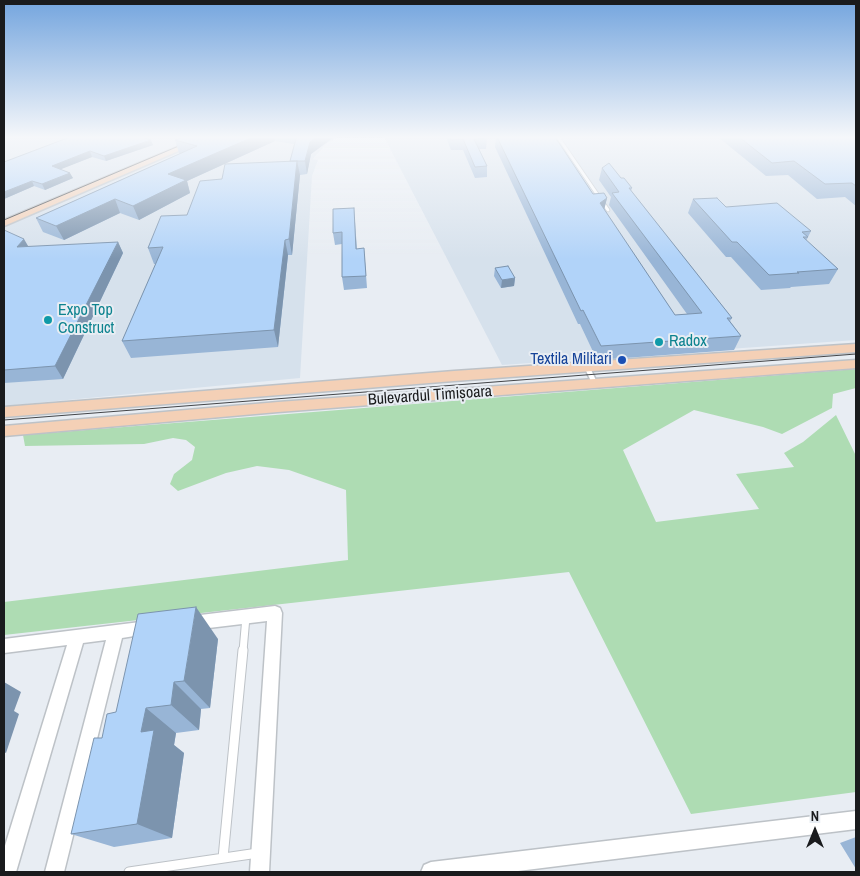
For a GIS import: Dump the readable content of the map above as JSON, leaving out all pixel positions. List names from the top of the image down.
{
  "streets": {
    "main road": ["Bulevardul Timișoara"]
  },
  "places": ["Expo Top Construct", "Radox", "Textila Militari"],
  "north": "top"
}
